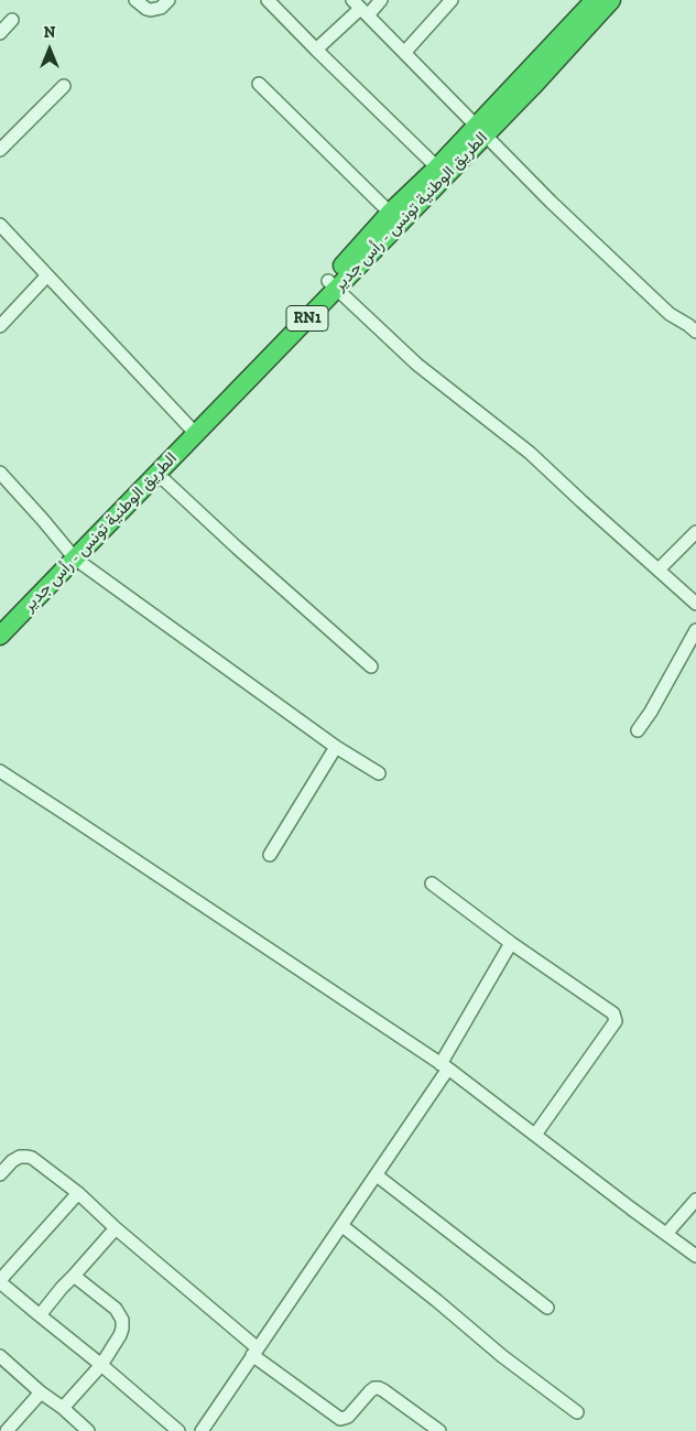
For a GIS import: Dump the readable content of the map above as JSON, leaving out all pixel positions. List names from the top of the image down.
{
  "streets": {
    "highway": ["الطريق الوطنية تونس - رأس جدير", "RN1"]
  },
  "north": "top"
}
